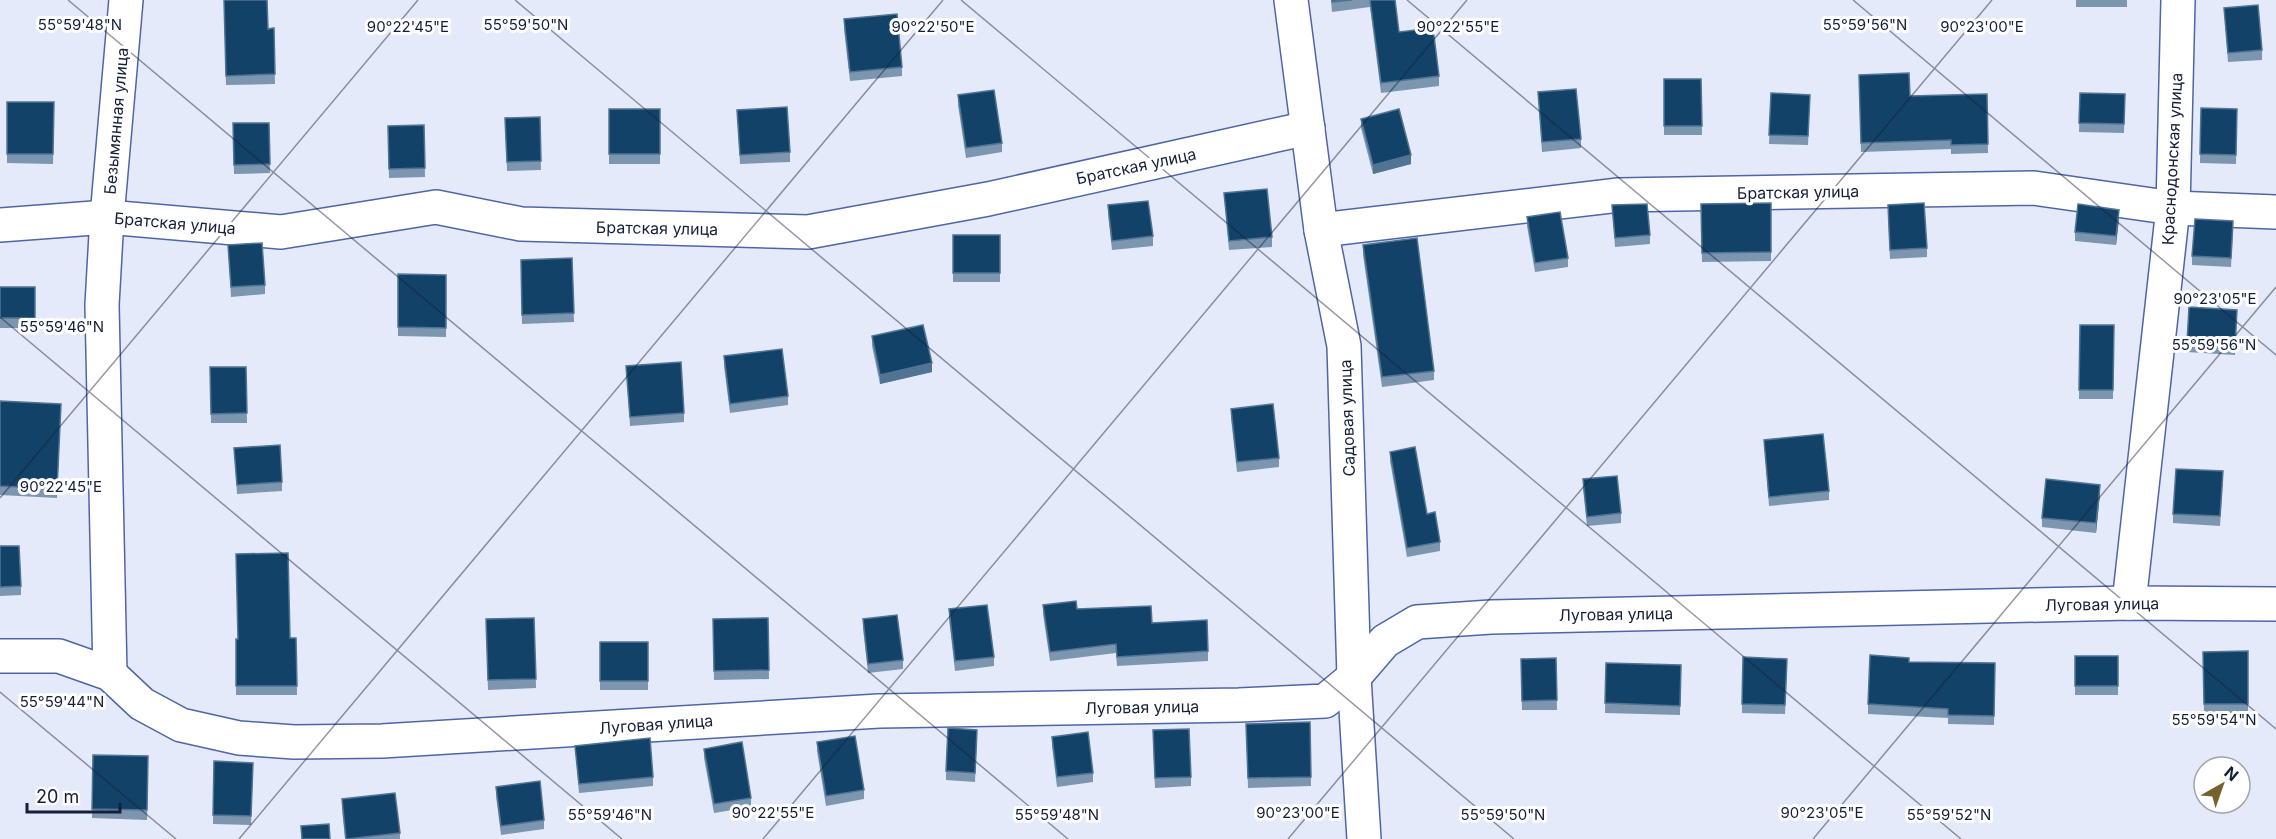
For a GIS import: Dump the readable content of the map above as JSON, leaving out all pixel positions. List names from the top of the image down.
{
  "streets": {
    "street": [
      "Безымянная улица",
      "Краснодонская улица",
      "Братская улица",
      "Садовая улица",
      "Луговая улица"
    ]
  },
  "crossings": [
    ["Безымянная улица", "Братская улица"],
    ["Безымянная улица", "Луговая улица"],
    ["Краснодонская улица", "Братская улица"],
    ["Краснодонская улица", "Луговая улица"],
    ["Братская улица", "Садовая улица"],
    ["Садовая улица", "Луговая улица"]
  ],
  "scale_bar": "20 m",
  "north": "top right",
  "coordinates": [
    "55°59'48\"N",
    "55°59'50\"N",
    "55°59'56\"N",
    "90°22'45\"E",
    "90°22'50\"E",
    "90°22'55\"E",
    "90°23'00\"E",
    "90°23'05\"E",
    "55°59'46\"N",
    "55°59'44\"N",
    "55°59'54\"N",
    "55°59'52\"N"
  ]
}
